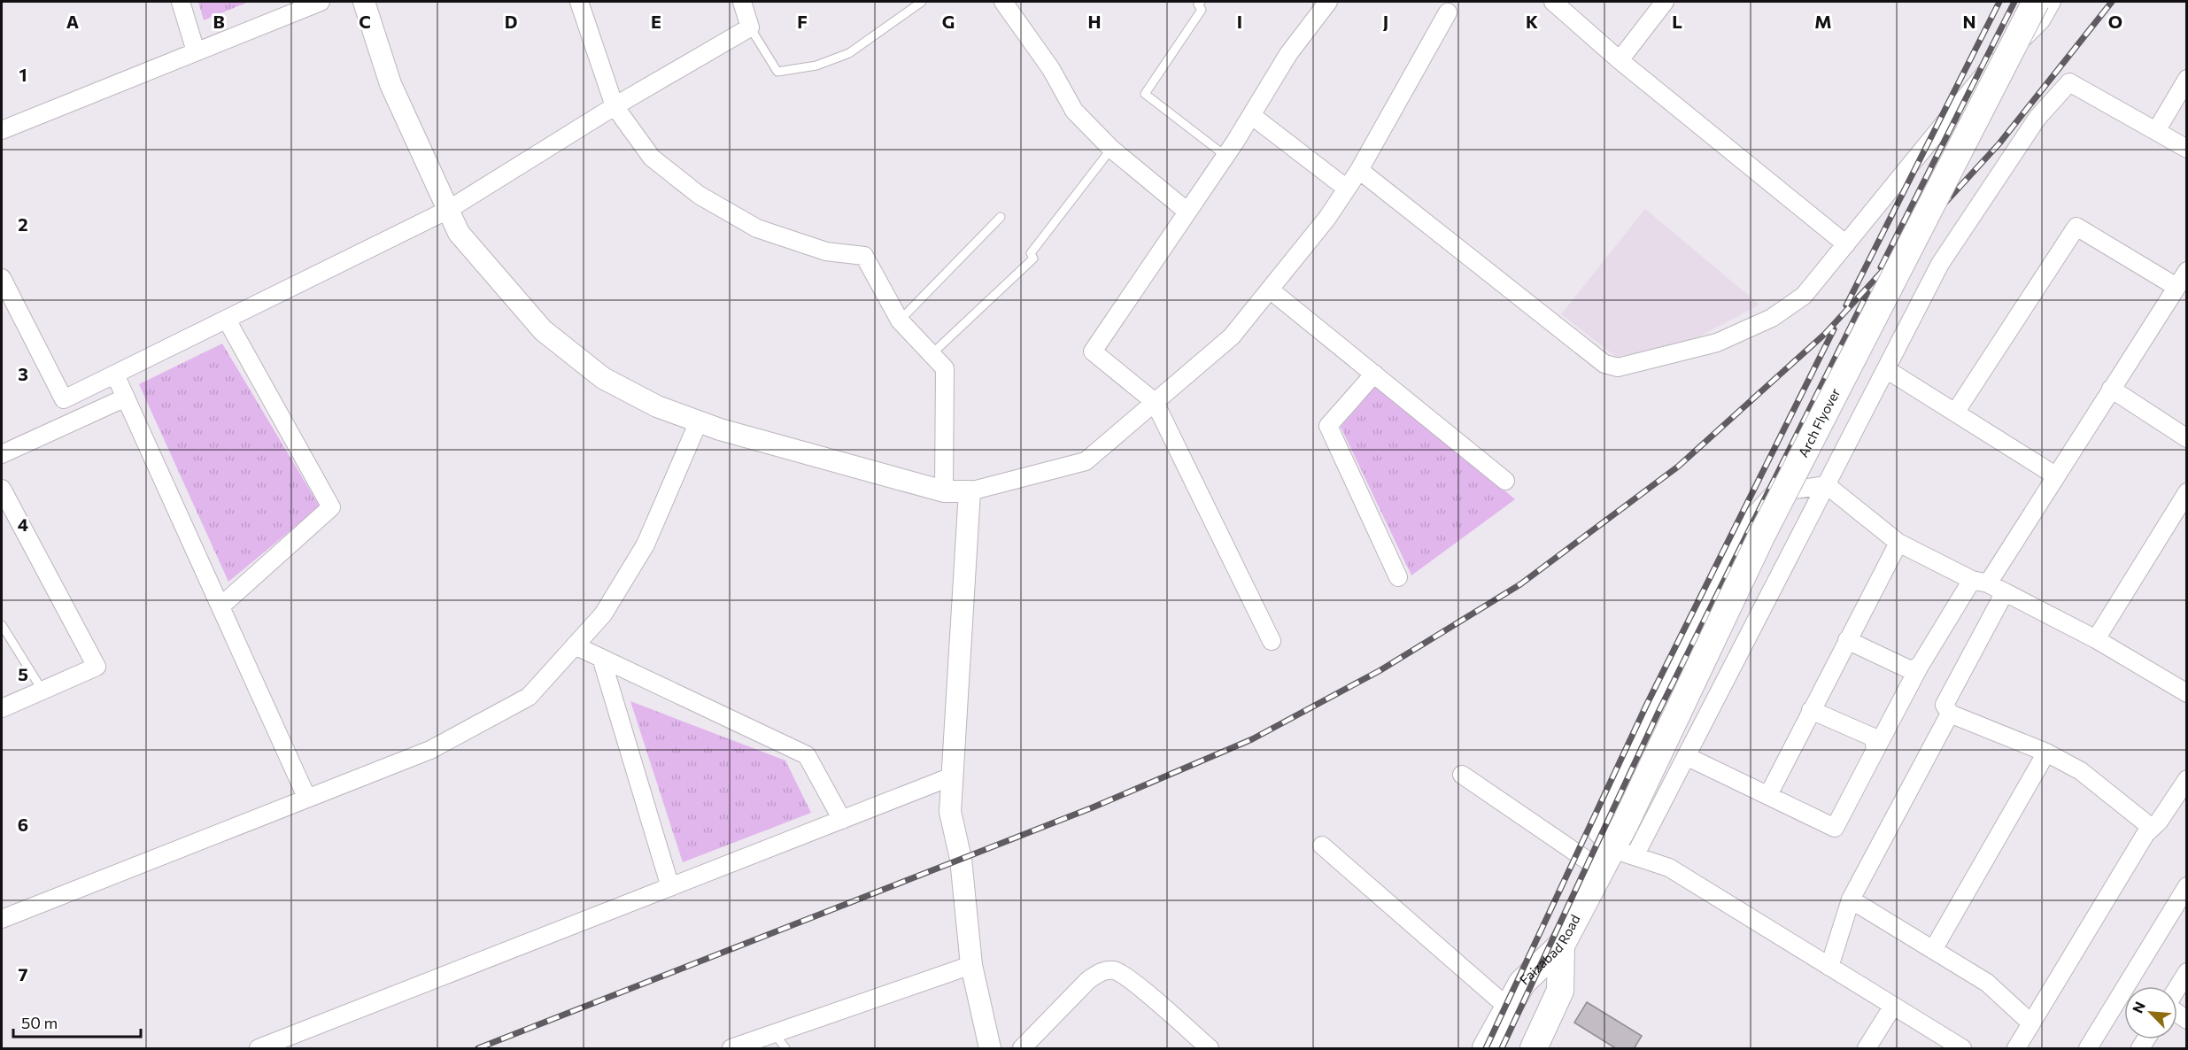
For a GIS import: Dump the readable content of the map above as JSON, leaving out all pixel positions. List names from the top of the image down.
{
  "streets": {
    "main road": ["Arch Flyover", "Faizabad Road"]
  },
  "crossings": [
    ["Arch Flyover", "Faizabad Road"]
  ],
  "scale_bar": "50 m",
  "north": "top left",
  "grid": {
    "columns": [
      "A",
      "B",
      "C",
      "D",
      "E",
      "F",
      "G",
      "H",
      "I",
      "J",
      "K",
      "L",
      "M",
      "N",
      "O"
    ],
    "rows": [
      "1",
      "2",
      "3",
      "4",
      "5",
      "6",
      "7"
    ]
  }
}
